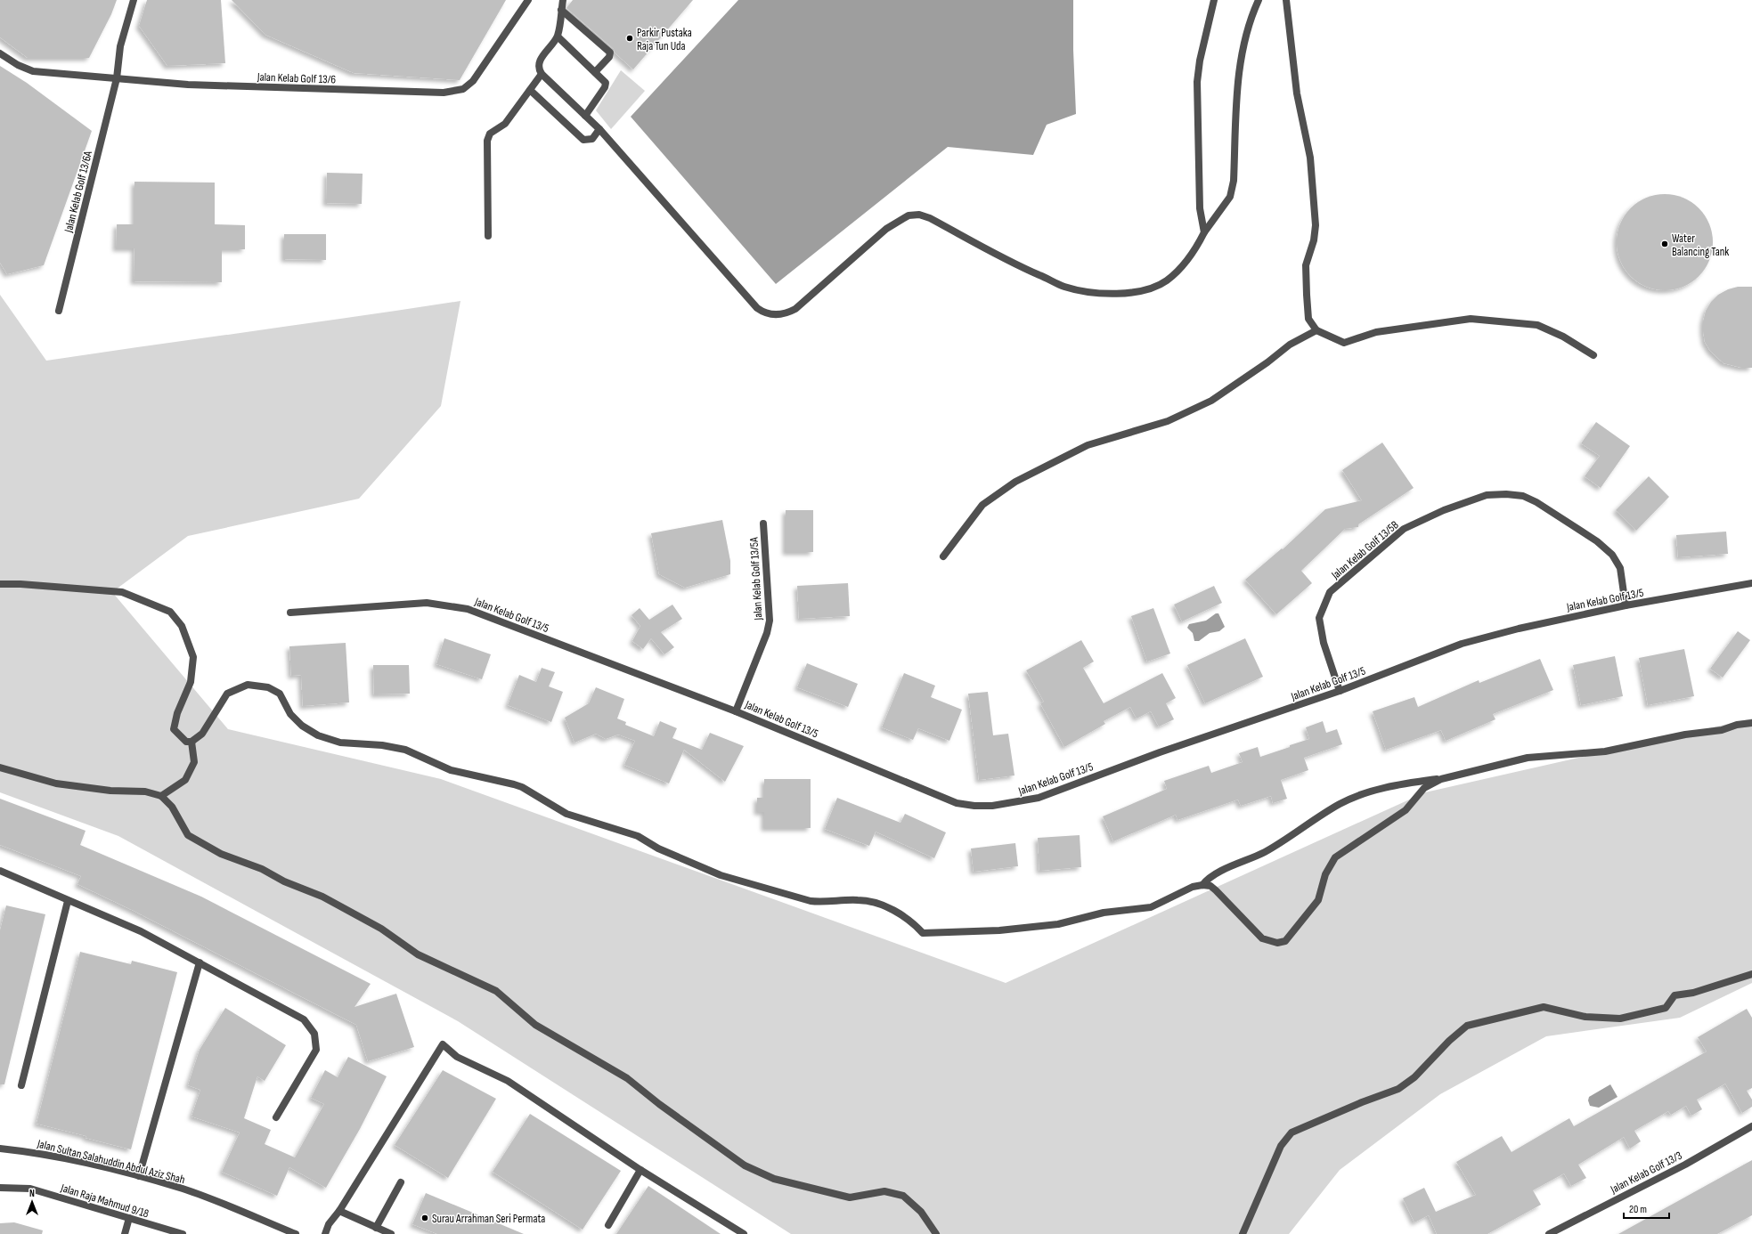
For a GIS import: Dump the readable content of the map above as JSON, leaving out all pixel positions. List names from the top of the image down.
{
  "streets": {
    "street": [
      "Jalan Kelab Golf 13/6",
      "Jalan Kelab Golf 13/6A",
      "Jalan Kelab Golf 13/5B",
      "Jalan Kelab Golf 13/5A",
      "Jalan Kelab Golf 13/5",
      "Jalan Sultan Salahuddin Abdul Aziz Shah",
      "Jalan Kelab Golf 13/3",
      "Jalan Raja Mahmud 9/18"
    ]
  },
  "crossings": [
    ["Jalan Kelab Golf 13/6", "Jalan Kelab Golf 13/6A"],
    ["Jalan Kelab Golf 13/5B", "Jalan Kelab Golf 13/5"],
    ["Jalan Kelab Golf 13/5A", "Jalan Kelab Golf 13/5"]
  ],
  "places": ["Parkir Pustaka Raja Tun Uda", "Water Balancing Tank", "Surau Arrahman Seri Permata"],
  "scale_bar": "20 m",
  "north": "top"
}
